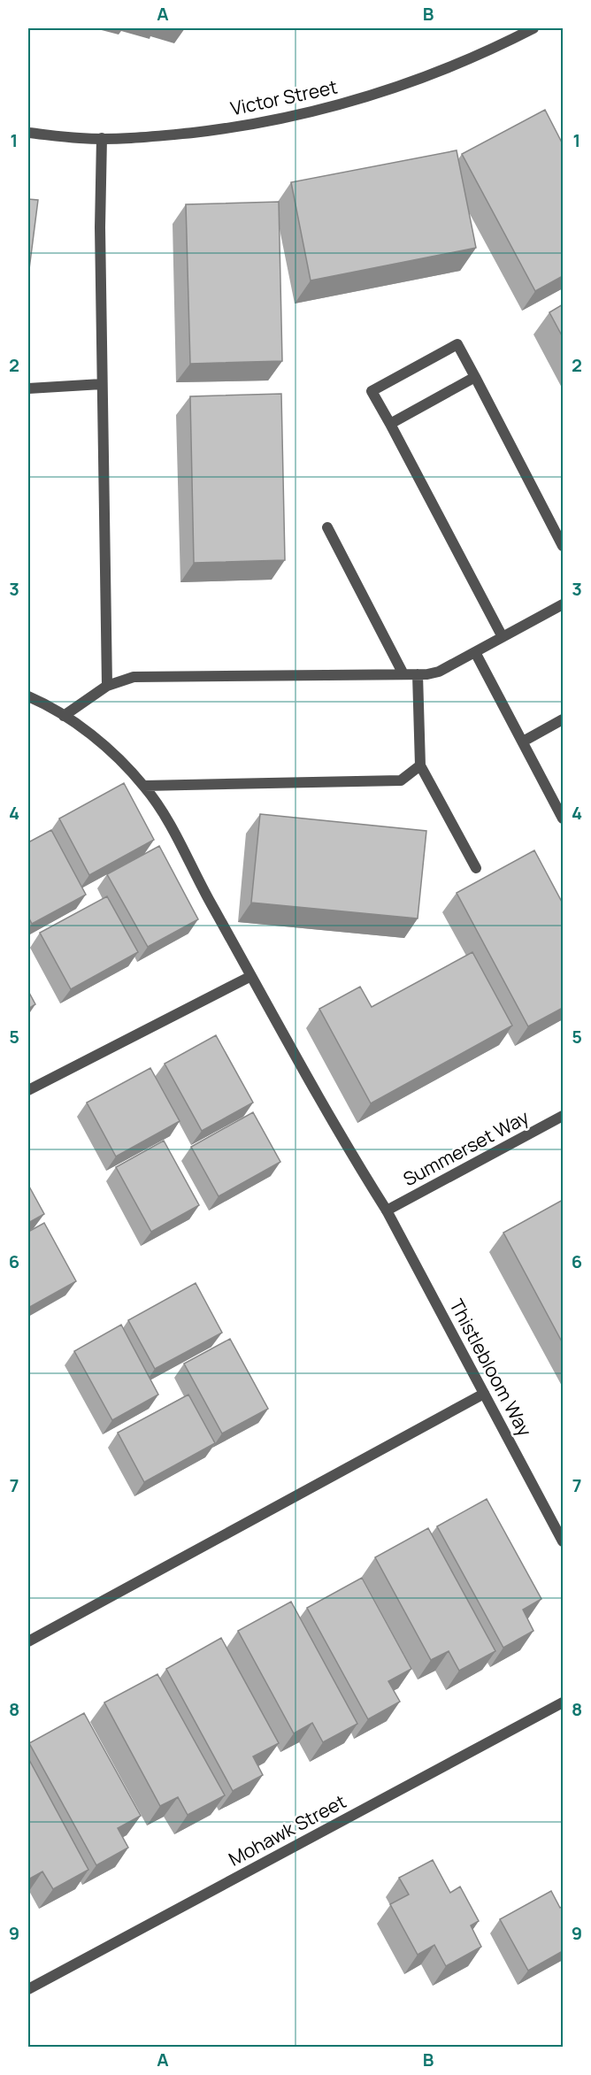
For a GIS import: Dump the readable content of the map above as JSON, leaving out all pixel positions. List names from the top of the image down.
{
  "streets": {
    "street": [
      "Victor Street",
      "Summerset Way",
      "Thistlebloom Way",
      "Mohawk Street"
    ]
  },
  "crossings": [
    ["Summerset Way", "Thistlebloom Way"]
  ],
  "grid": {
    "columns": ["A", "B"],
    "rows": [
      "1",
      "2",
      "3",
      "4",
      "5",
      "6",
      "7",
      "8",
      "9"
    ]
  }
}
